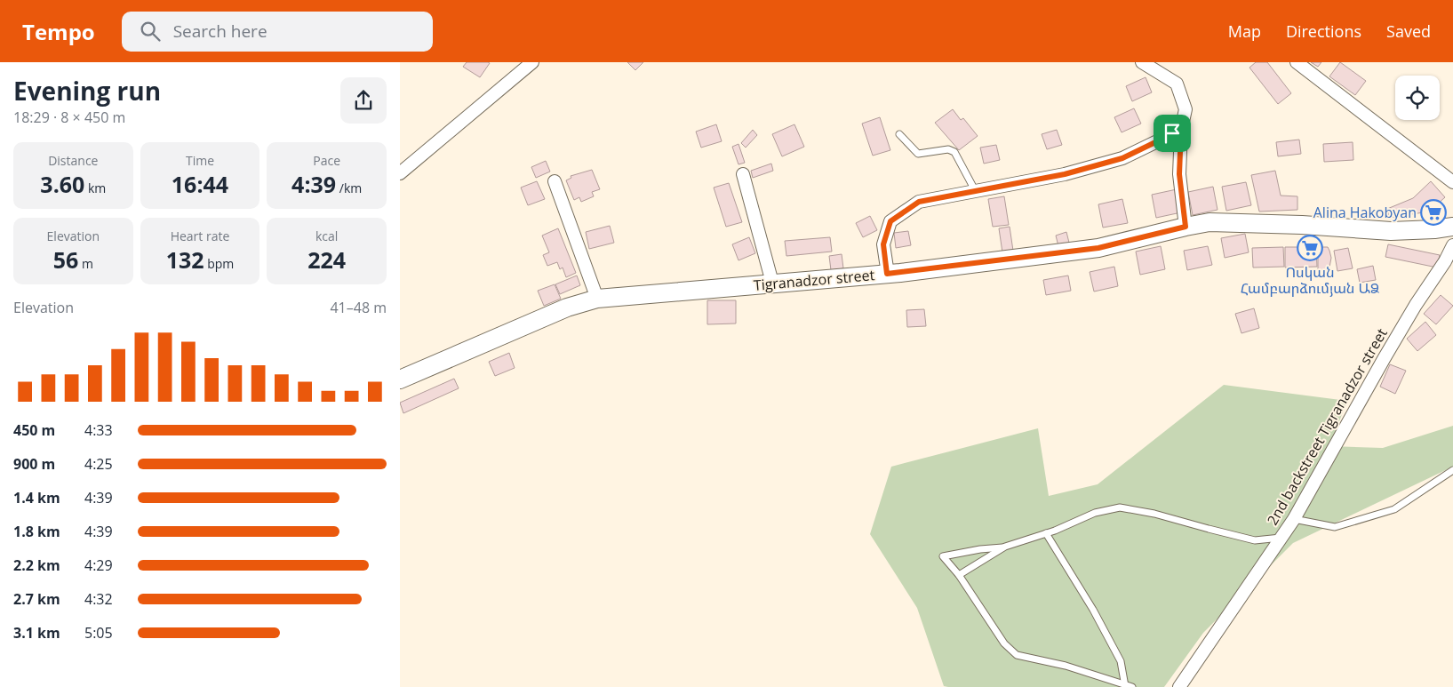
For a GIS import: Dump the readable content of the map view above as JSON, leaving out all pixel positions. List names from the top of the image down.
{
  "streets": {
    "main road": ["Tigranadzor street"],
    "street": ["2nd backstreet Tigranadzor street"]
  },
  "places": {
    "supermarket": ["Alina Hakobyan", "Ոսկան Համբարձումյան ԱՁ"]
  },
  "page": {
    "header": "Tempo",
    "search": "Search here",
    "nav": ["Map", "Directions", "Saved"],
    "heading": ["Evening run", "18:29 · 8 × 450 m"],
    "stats": [
      ["Distance", "3.60 km"],
      ["Time", "16:44"],
      ["Pace", "4:39 /km"],
      ["Elevation", "56 m"],
      ["Heart rate", "132 bpm"],
      ["kcal", "224"]
    ],
    "chart": ["Elevation", "41–48 m"],
    "list": [
      {
        "name": "450 m",
        "note": "4:33"
      },
      {
        "name": "900 m",
        "note": "4:25"
      },
      {
        "name": "1.4 km",
        "note": "4:39"
      },
      {
        "name": "1.8 km",
        "note": "4:39"
      },
      {
        "name": "2.2 km",
        "note": "4:29"
      },
      {
        "name": "2.7 km",
        "note": "4:32"
      },
      {
        "name": "3.1 km",
        "note": "5:05"
      }
    ]
  }
}
